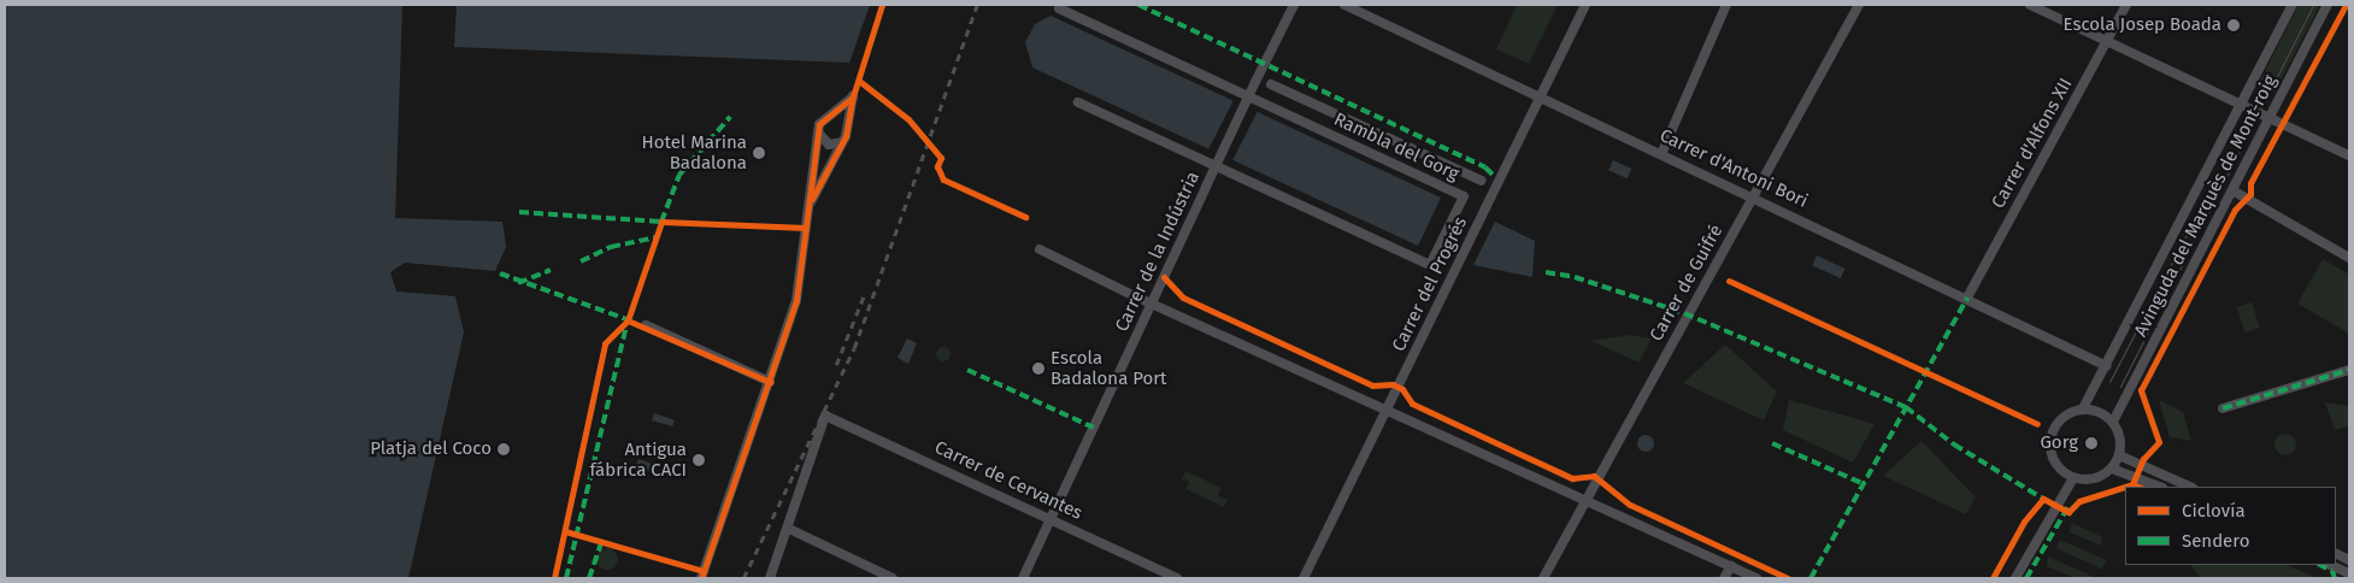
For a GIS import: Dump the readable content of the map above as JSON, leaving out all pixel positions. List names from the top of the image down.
{
  "streets": {
    "street": [
      "Carrer d'Alfons XII",
      "Rambla del Gorg",
      "Carrer d'Antoni Bori",
      "Avinguda del Marquès de Mont-roig",
      "Carrer de la Indústria",
      "Carrer de Guifré",
      "Carrer del Progrés",
      "Carrer de Cervantes"
    ]
  },
  "crossings": [
    ["Carrer d'Alfons XII", "Carrer d'Antoni Bori"],
    ["Carrer d'Antoni Bori", "Avinguda del Marquès de Mont-roig"],
    ["Carrer d'Antoni Bori", "Carrer de Guifré"],
    ["Carrer d'Antoni Bori", "Carrer del Progrés"],
    ["Carrer de la Indústria", "Carrer de Cervantes"]
  ],
  "places": [
    "Escola Josep Boada",
    "Hotel Marina Badalona",
    "Escola Badalona Port",
    "Gorg",
    "Platja del Coco",
    "Antigua fábrica CACI"
  ],
  "legend": ["Ciclovía", "Sendero"]
}
